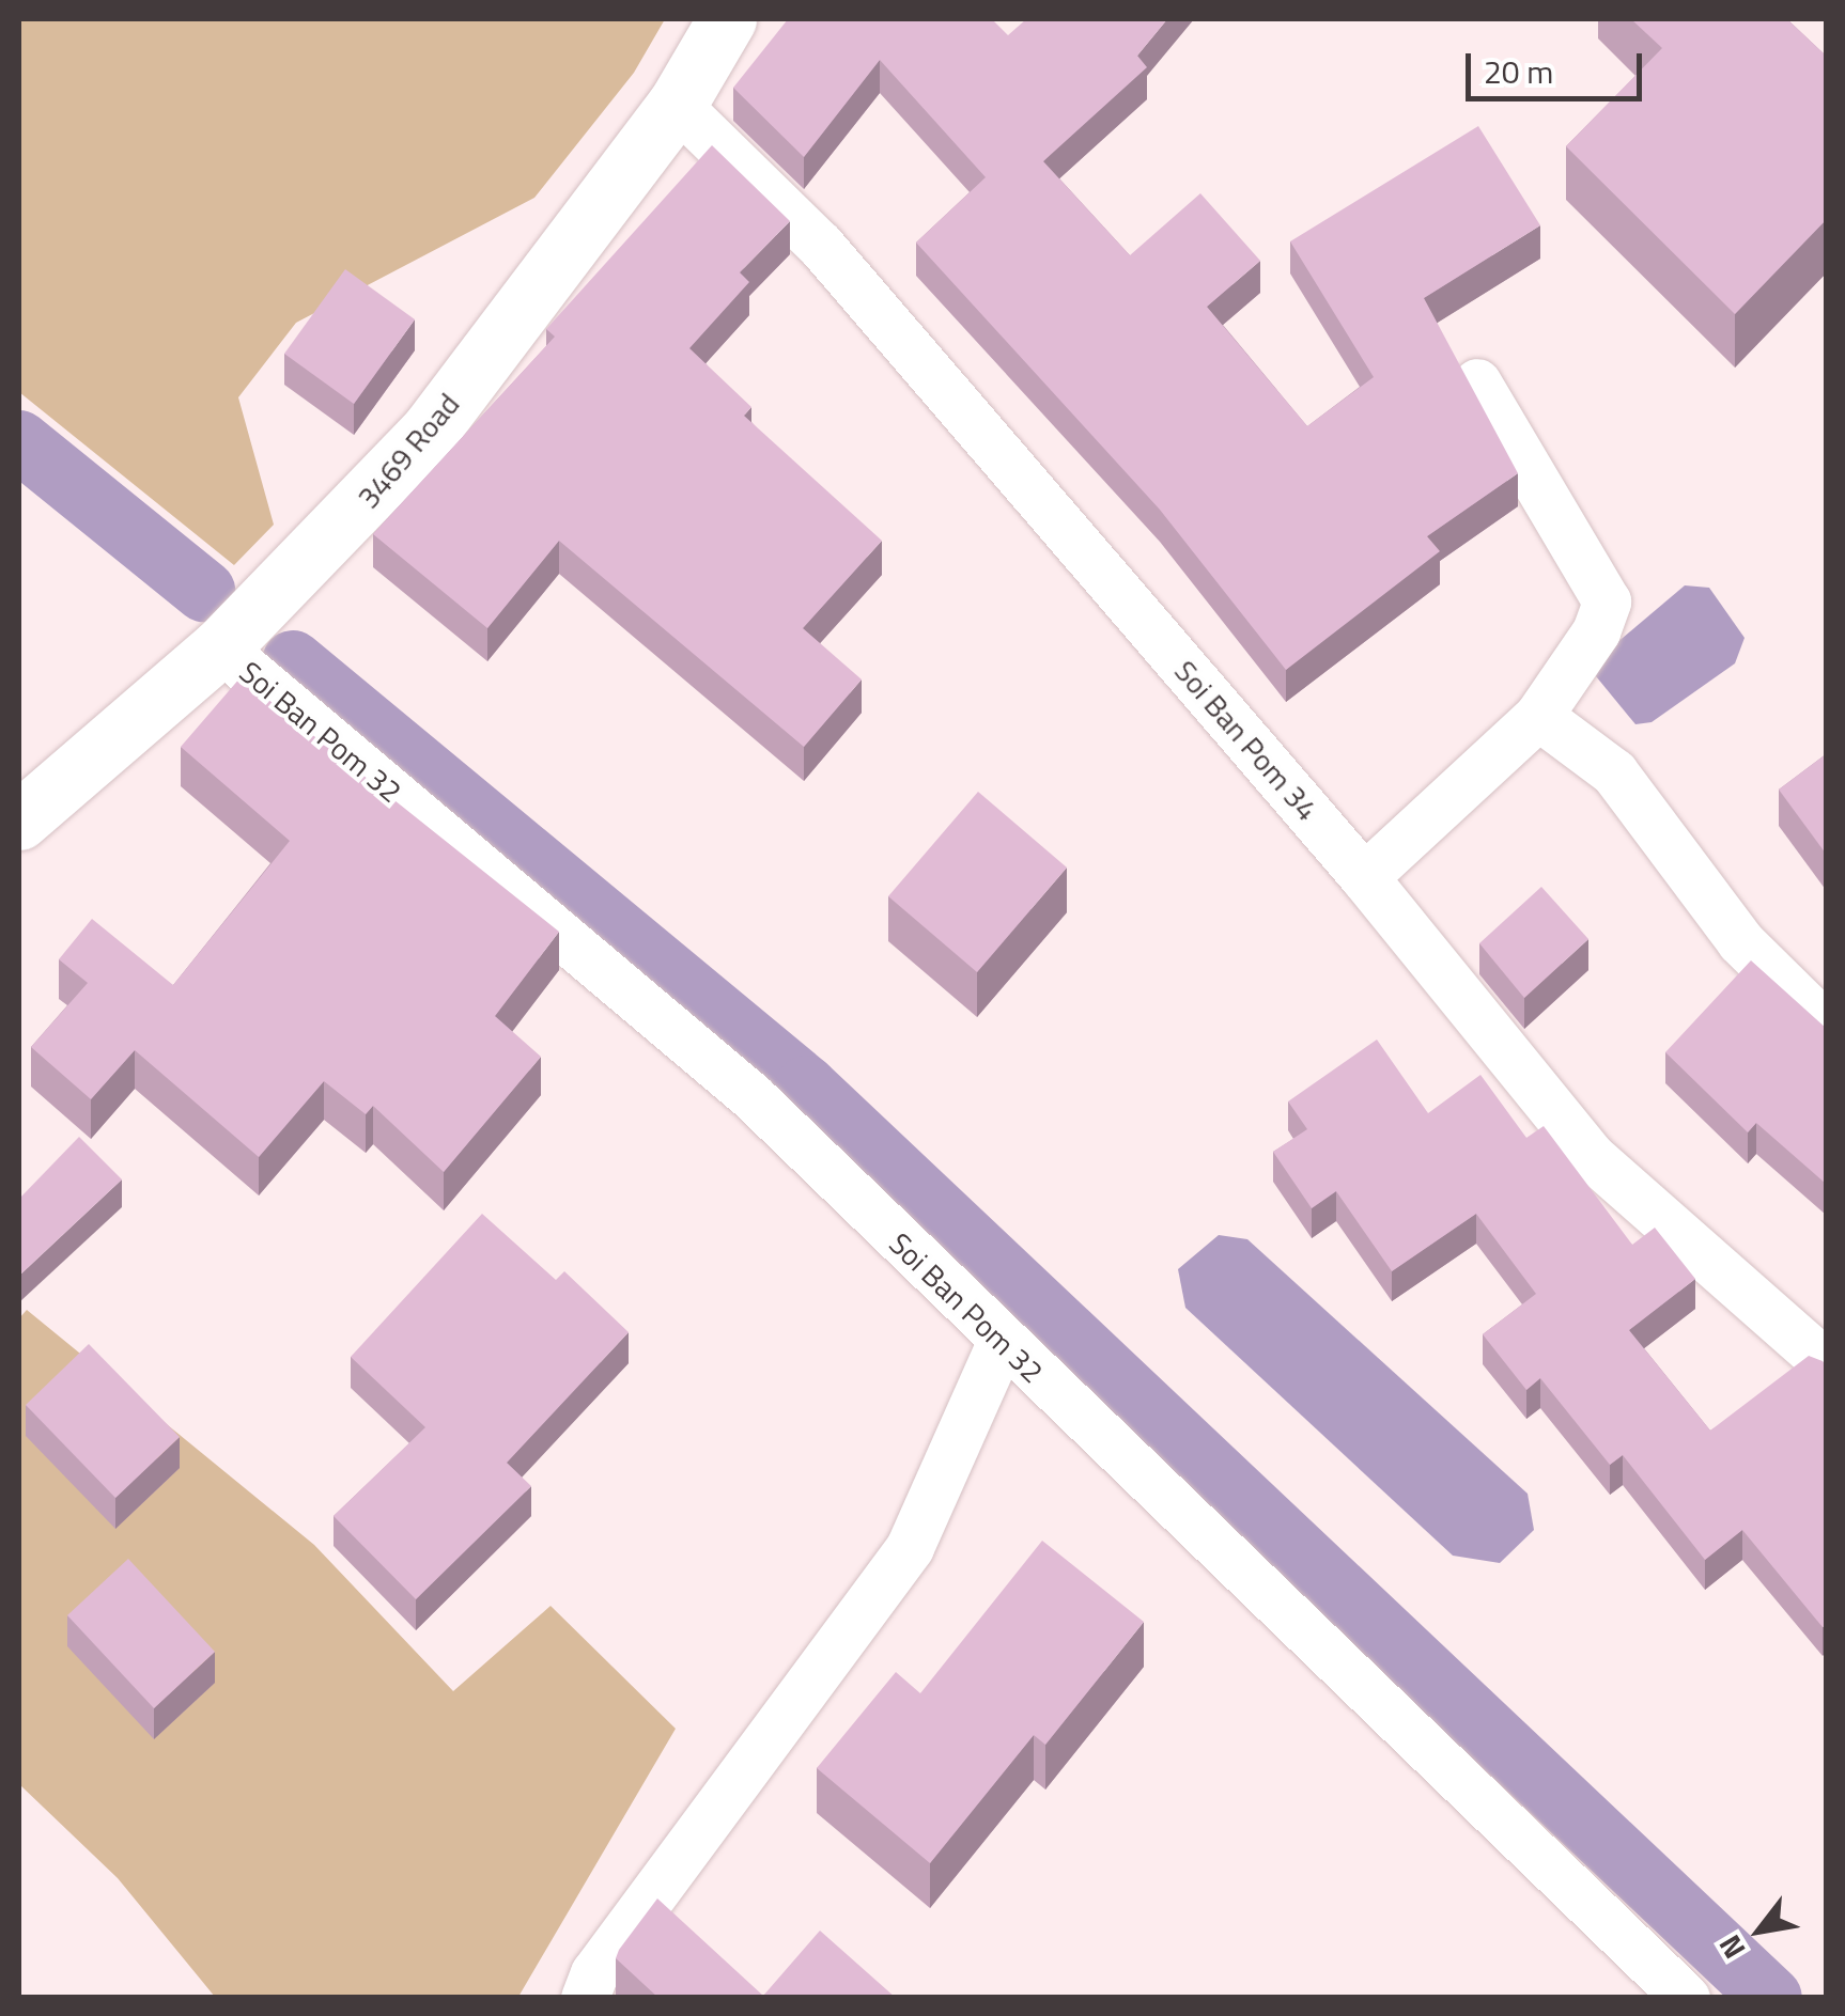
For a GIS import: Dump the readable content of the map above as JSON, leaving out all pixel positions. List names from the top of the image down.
{
  "streets": {
    "street": ["3469 Road", "Soi Ban Pom 32", "Soi Ban Pom 34"]
  },
  "crossings": [
    ["3469 Road", "Soi Ban Pom 32"],
    ["3469 Road", "Soi Ban Pom 34"]
  ],
  "scale_bar": "20 m",
  "north": "bottom left"
}
